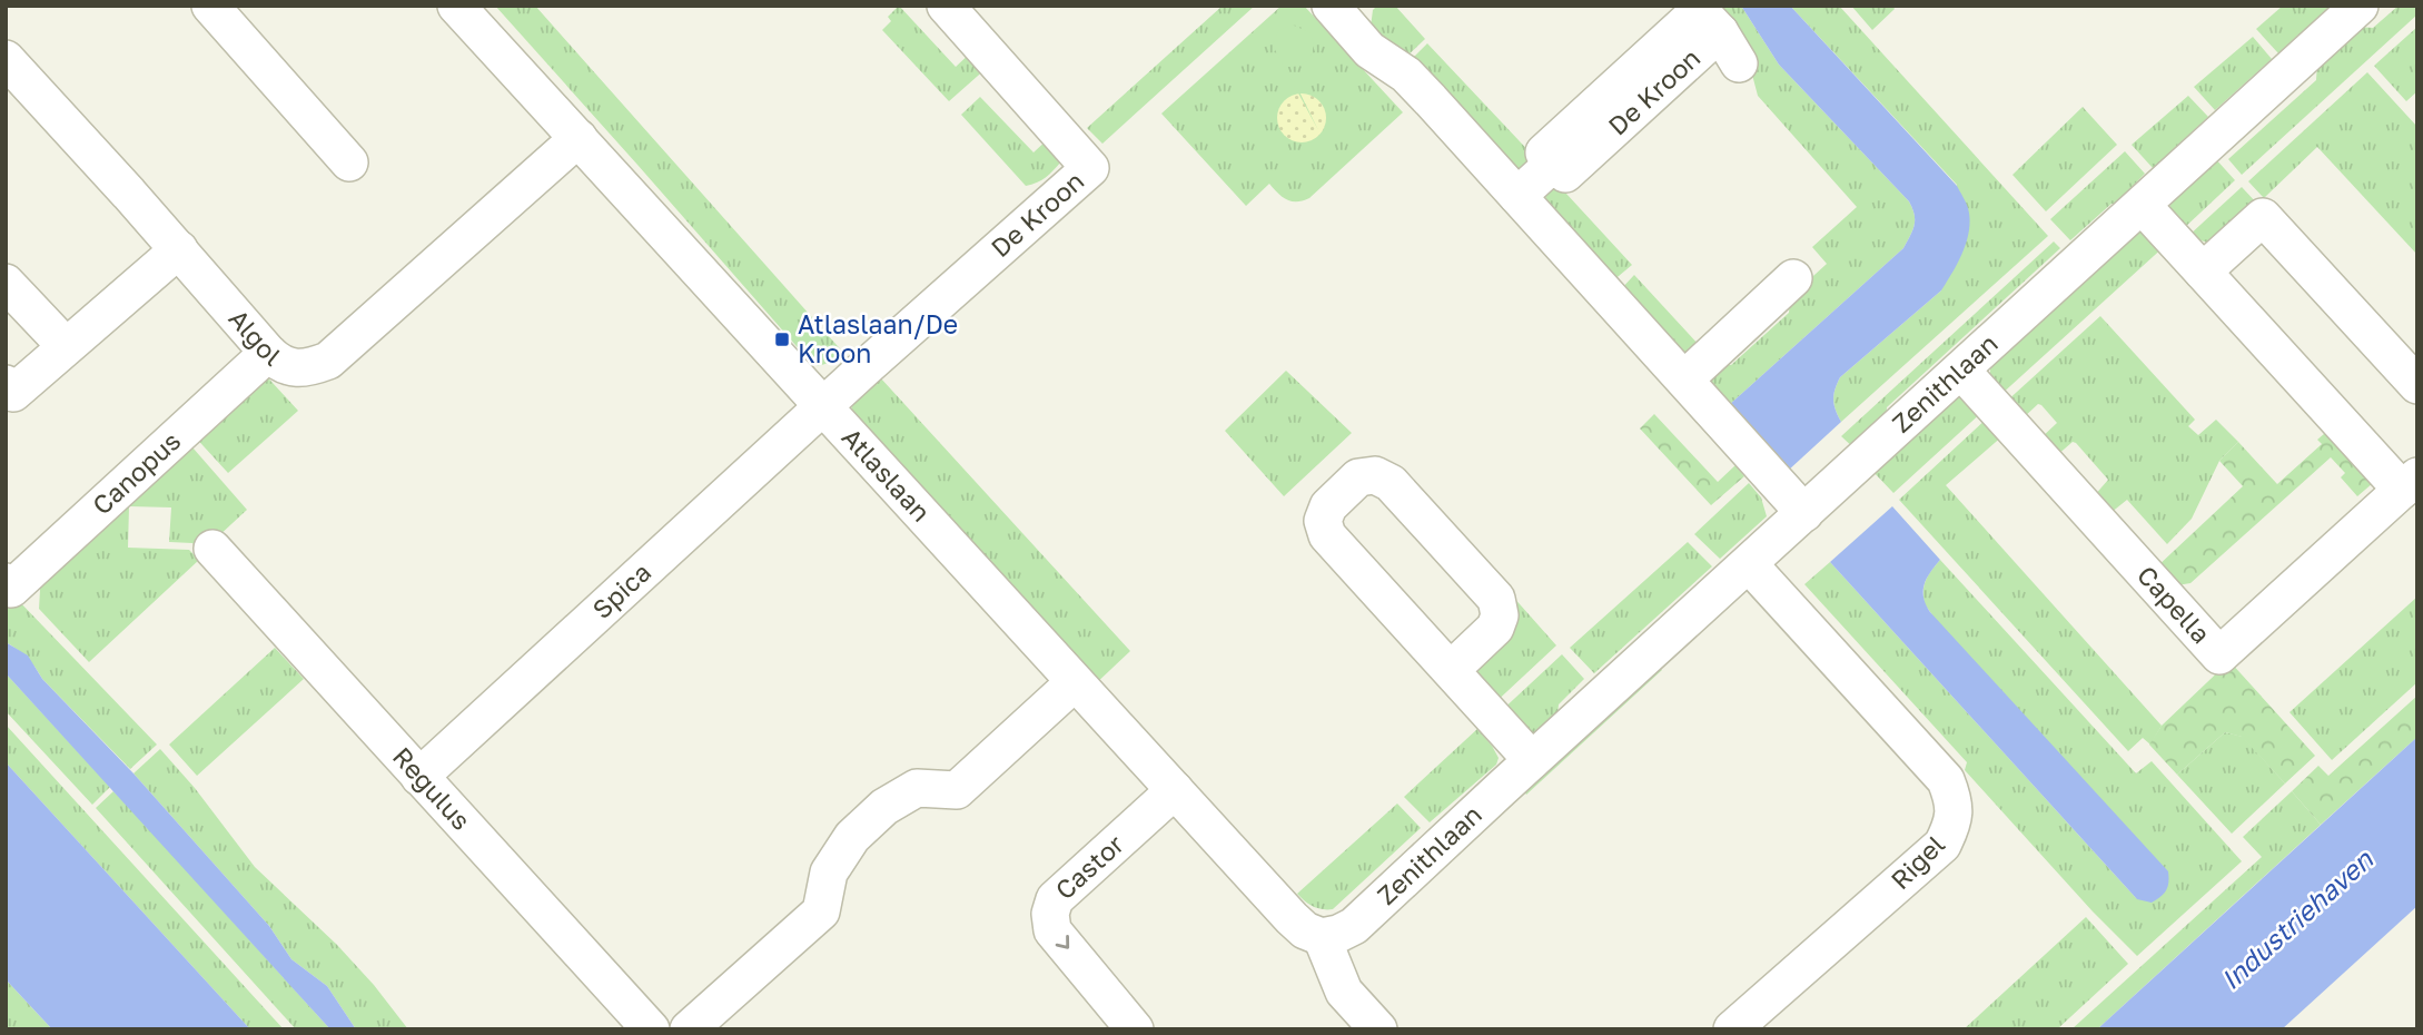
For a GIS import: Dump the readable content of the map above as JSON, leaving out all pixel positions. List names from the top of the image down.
{
  "streets": {
    "street": [
      "De Kroon",
      "Algol",
      "Zenithlaan",
      "Canopus",
      "Atlaslaan",
      "Spica",
      "Capella",
      "Regulus",
      "Rigel",
      "Castor"
    ]
  },
  "crossings": [
    ["De Kroon", "Atlaslaan"],
    ["De Kroon", "Spica"],
    ["Algol", "Canopus"],
    ["Algol", "Atlaslaan"],
    ["Zenithlaan", "Atlaslaan"],
    ["Zenithlaan", "Capella"],
    ["Zenithlaan", "Rigel"],
    ["Atlaslaan", "Spica"],
    ["Atlaslaan", "Castor"],
    ["Spica", "Regulus"]
  ],
  "water": ["Industriehaven"],
  "places": {
    "transit": ["Atlaslaan/De Kroon"]
  }
}
